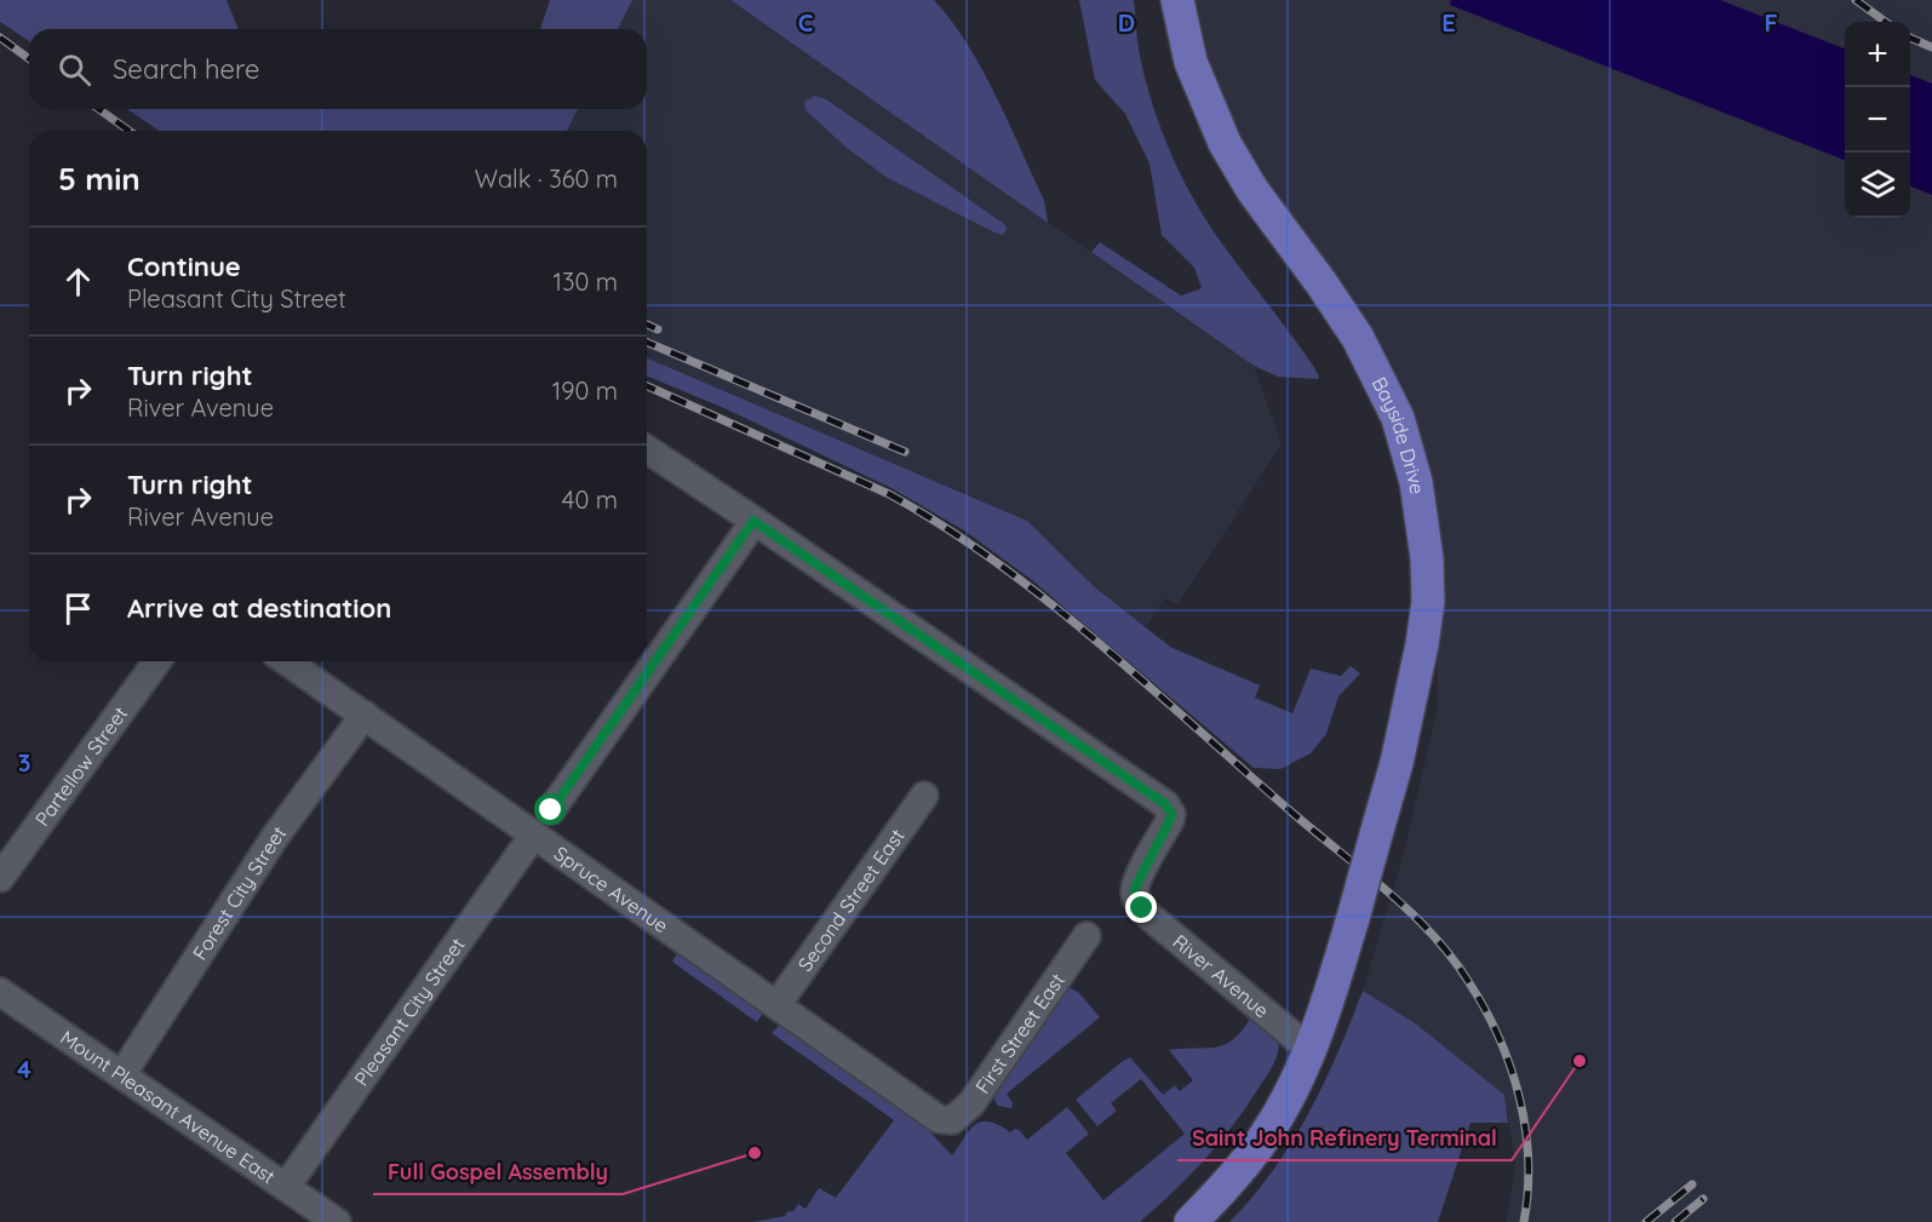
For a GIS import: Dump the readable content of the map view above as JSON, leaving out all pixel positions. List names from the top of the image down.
{
  "streets": {
    "main road": ["Bayside Drive"],
    "street": [
      "Partellow Street",
      "Spruce Avenue",
      "Forest City Street",
      "Second Street East",
      "River Avenue",
      "Pleasant City Street",
      "First Street East",
      "Mount Pleasant Avenue East"
    ]
  },
  "crossings": [
    ["Bayside Drive", "River Avenue"],
    ["Spruce Avenue", "Forest City Street"],
    ["Spruce Avenue", "Second Street East"],
    ["Spruce Avenue", "Pleasant City Street"],
    ["Spruce Avenue", "First Street East"],
    ["Forest City Street", "Mount Pleasant Avenue East"],
    ["Pleasant City Street", "Mount Pleasant Avenue East"]
  ],
  "places": ["Saint John Refinery Terminal", "Full Gospel Assembly"],
  "page": {
    "map_buttons": ["+", "−"],
    "search": "Search here",
    "heading": ["5 min", "Walk · 360 m"],
    "list": [
      ["Continue", "Pleasant City Street", "130 m"],
      ["Turn right", "River Avenue", "190 m"],
      ["Turn right", "River Avenue", "40 m"],
      "Arrive at destination"
    ]
  },
  "grid": {
    "columns": [
      "C",
      "D",
      "E",
      "F"
    ],
    "rows": ["3", "4"]
  }
}
